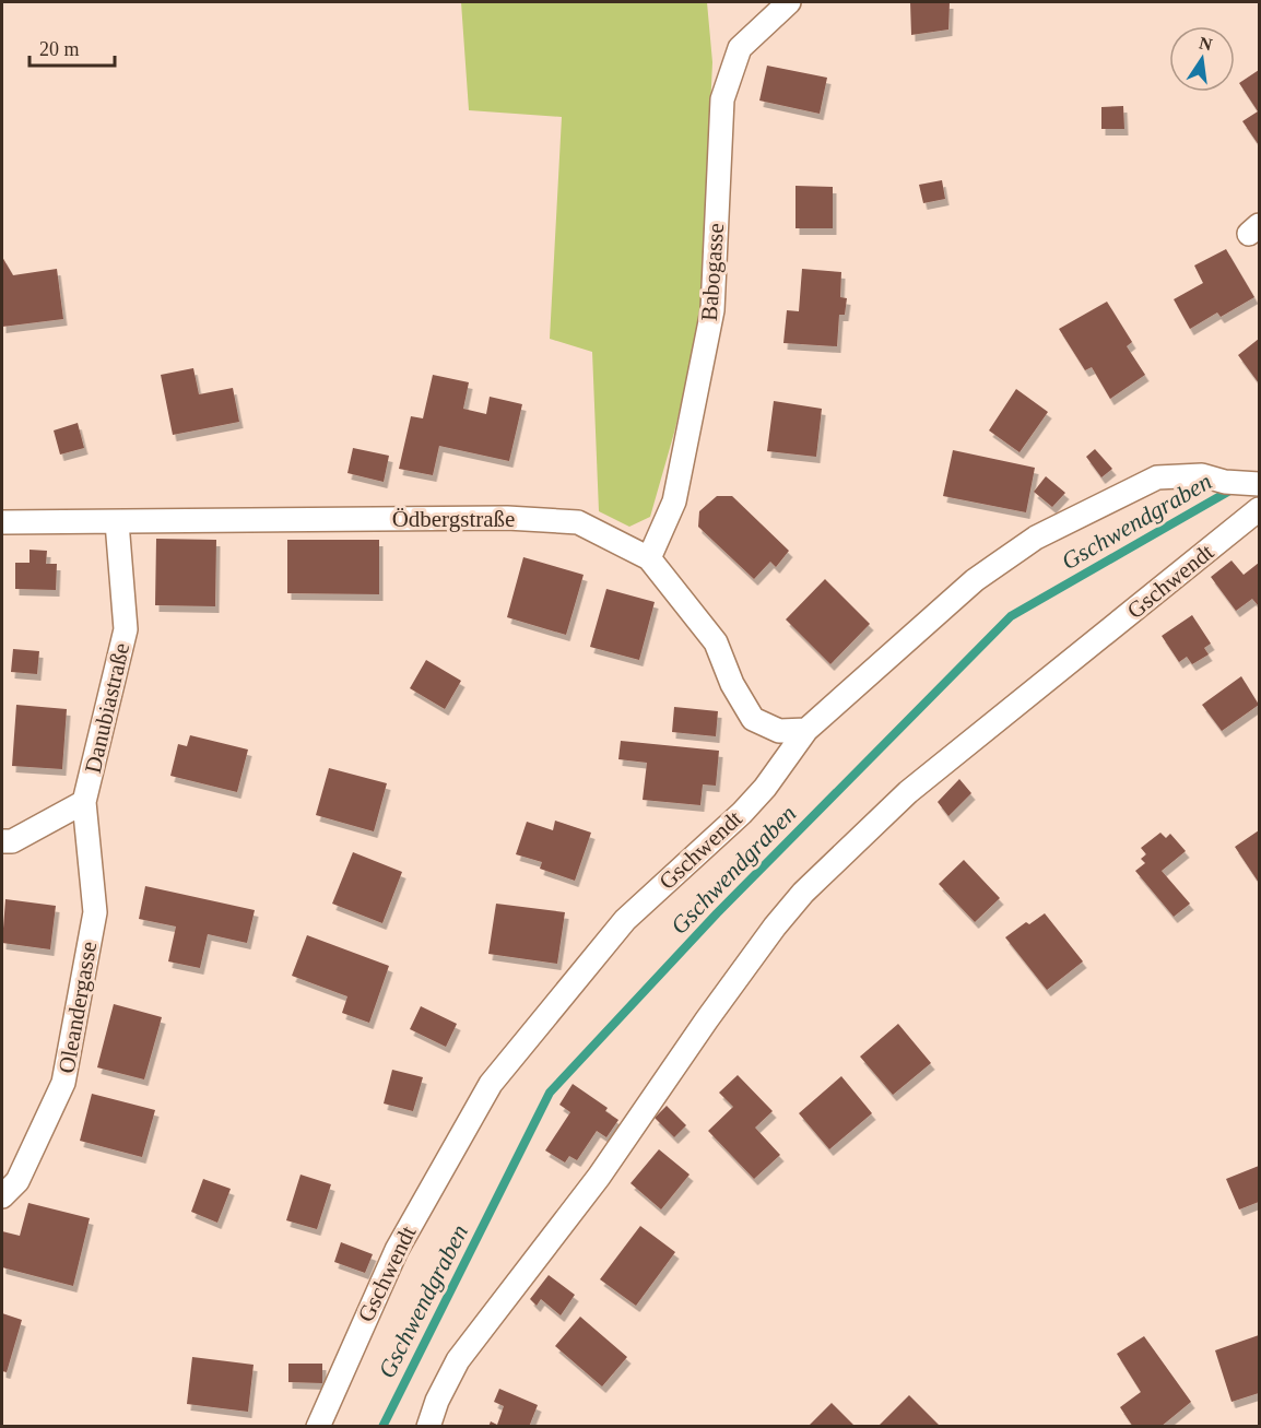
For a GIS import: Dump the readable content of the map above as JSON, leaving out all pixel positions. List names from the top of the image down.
{
  "streets": {
    "street": [
      "Babogasse",
      "Ödbergstraße",
      "Gschwendt",
      "Danubiastraße",
      "Oleandergasse"
    ]
  },
  "crossings": [
    ["Babogasse", "Ödbergstraße"],
    ["Ödbergstraße", "Gschwendt"],
    ["Ödbergstraße", "Danubiastraße"],
    ["Danubiastraße", "Oleandergasse"]
  ],
  "water": ["Gschwendgraben"],
  "scale_bar": "20 m",
  "north": "top"
}
